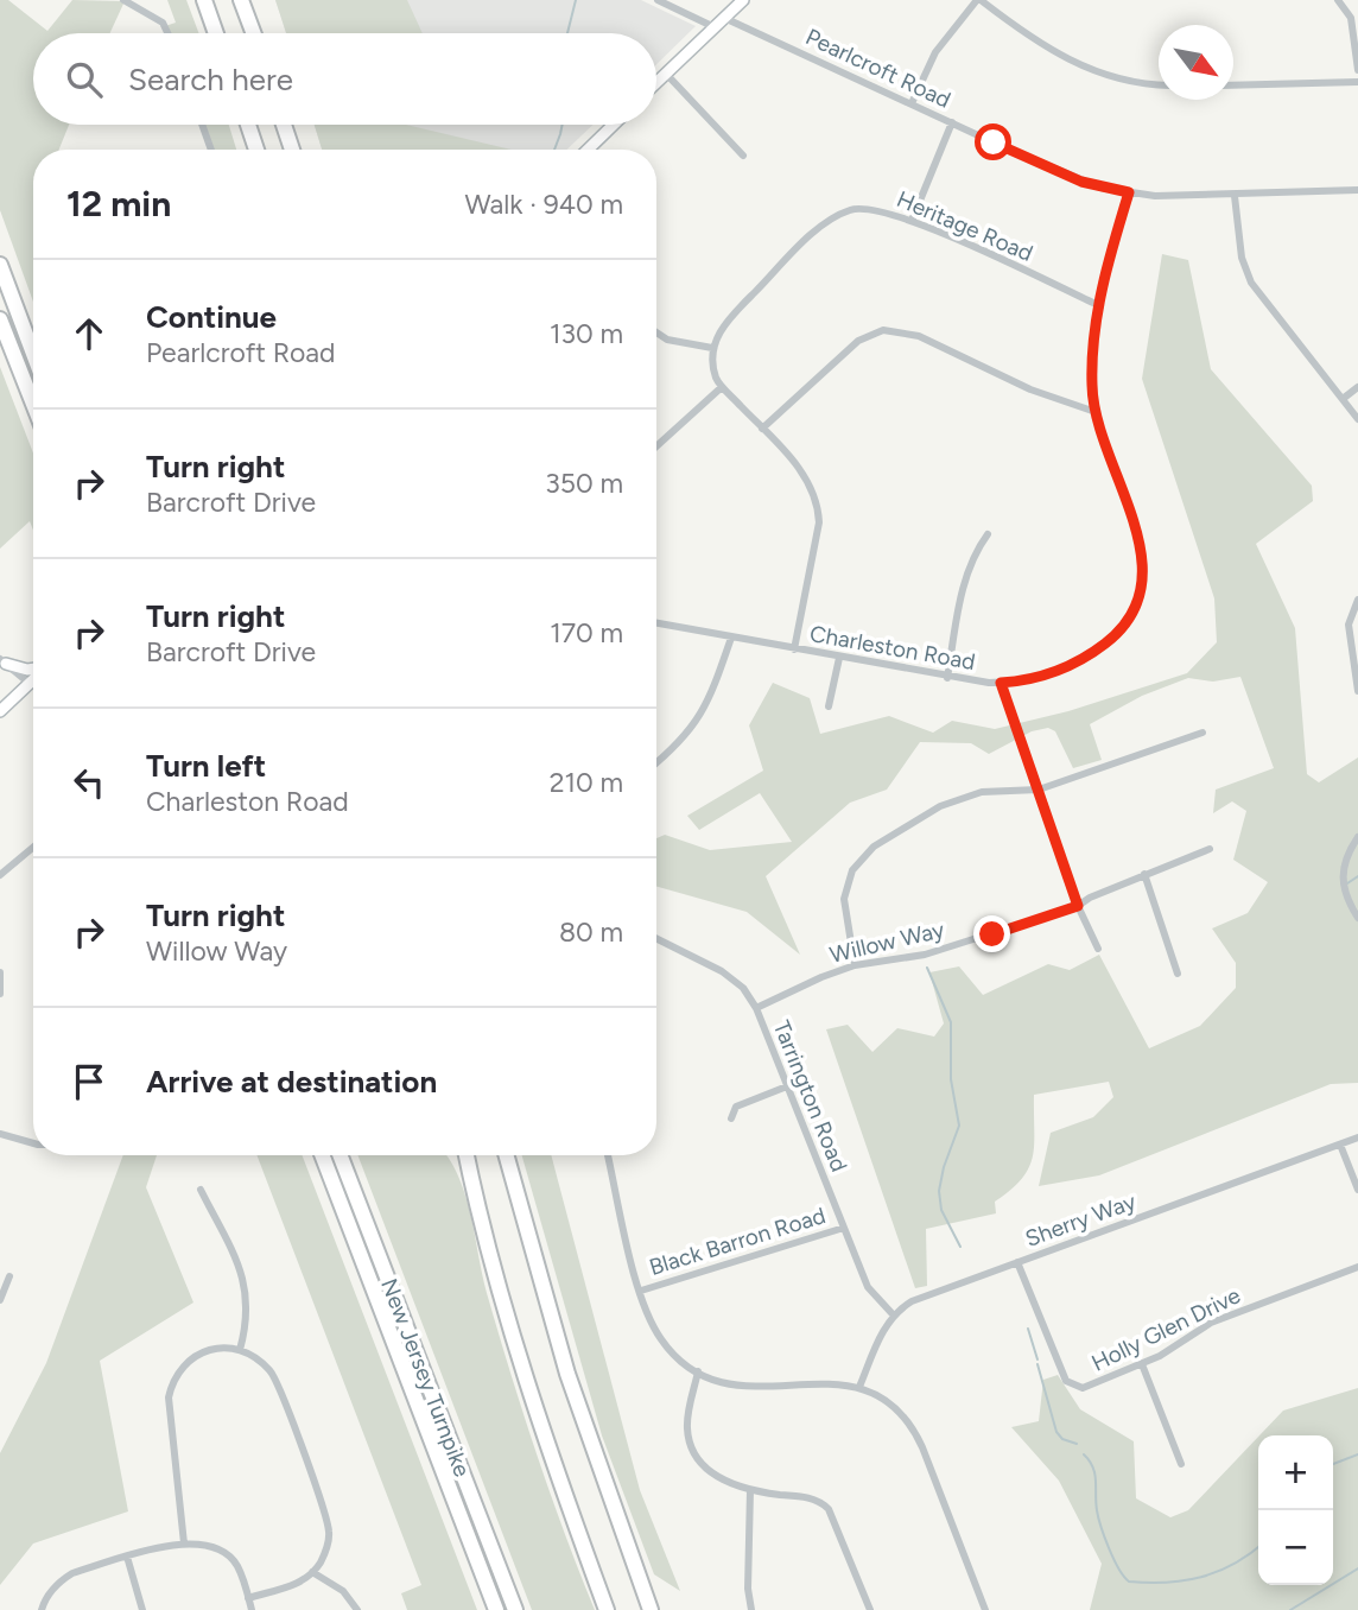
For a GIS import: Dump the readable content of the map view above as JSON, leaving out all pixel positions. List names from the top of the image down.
{
  "streets": {
    "highway": ["New Jersey Turnpike"],
    "street": [
      "Pearlcroft Road",
      "Heritage Road",
      "Charleston Road",
      "Willow Way",
      "Tarrington Road",
      "Sherry Way",
      "Black Barron Road",
      "Holly Glen Drive"
    ]
  },
  "crossings": [
    ["Charleston Road", "Willow Way"],
    ["Willow Way", "Tarrington Road"],
    ["Tarrington Road", "Sherry Way"],
    ["Tarrington Road", "Black Barron Road"],
    ["Sherry Way", "Holly Glen Drive"]
  ],
  "north": "bottom right",
  "page": {
    "search": "Search here",
    "heading": ["12 min", "Walk · 940 m"],
    "list": [
      ["Continue", "Pearlcroft Road", "130 m"],
      ["Turn right", "Barcroft Drive", "350 m"],
      ["Turn right", "Barcroft Drive", "170 m"],
      ["Turn left", "Charleston Road", "210 m"],
      ["Turn right", "Willow Way", "80 m"],
      "Arrive at destination"
    ],
    "map_buttons": ["+", "−"]
  }
}
